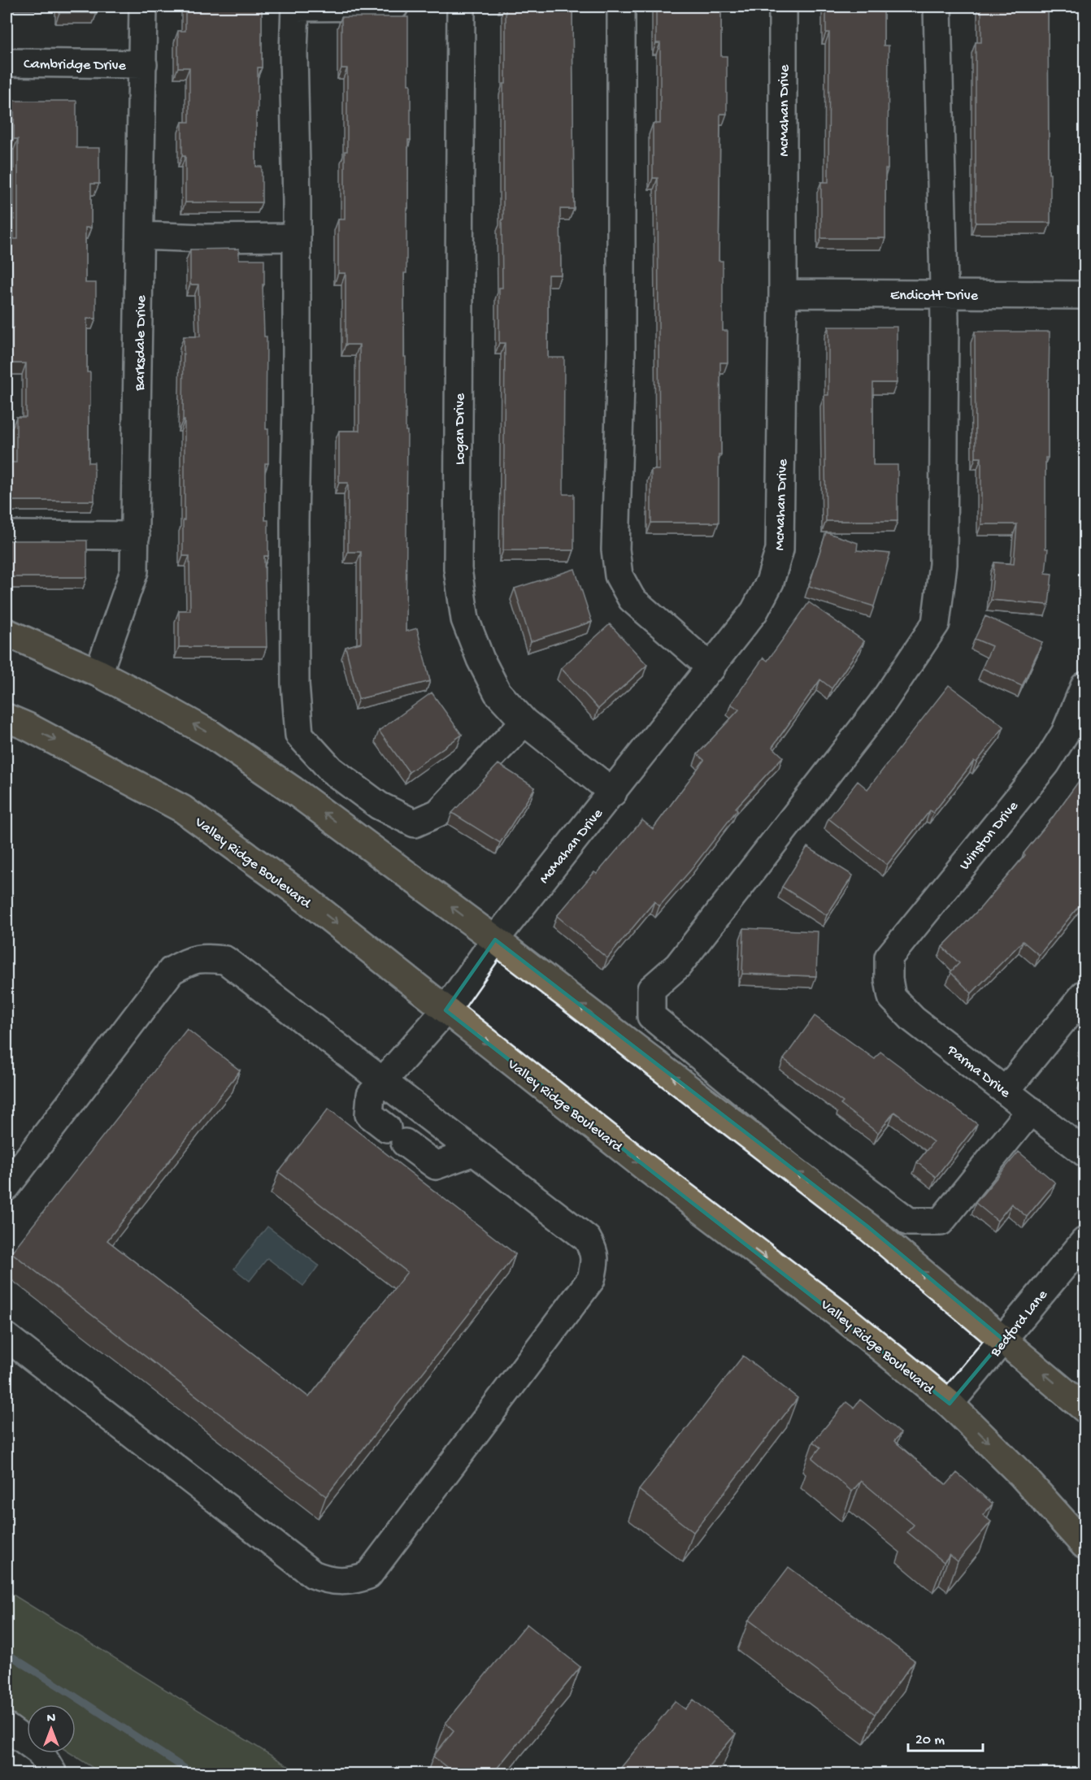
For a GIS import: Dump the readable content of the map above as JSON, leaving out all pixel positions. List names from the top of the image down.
{
  "streets": {
    "main road": ["Valley Ridge Boulevard"],
    "street": [
      "Cambridge Drive",
      "McMahan Drive",
      "Endicott Drive",
      "Barksdale Drive",
      "Logan Drive",
      "Winston Drive",
      "Parma Drive",
      "Bedford Lane"
    ]
  },
  "crossings": [
    ["Cambridge Drive", "Barksdale Drive"],
    ["McMahan Drive", "Endicott Drive"],
    ["McMahan Drive", "Logan Drive"],
    ["McMahan Drive", "Valley Ridge Boulevard"],
    ["Winston Drive", "Parma Drive"],
    ["Valley Ridge Boulevard", "Bedford Lane"]
  ],
  "scale_bar": "20 m",
  "north": "top"
}
